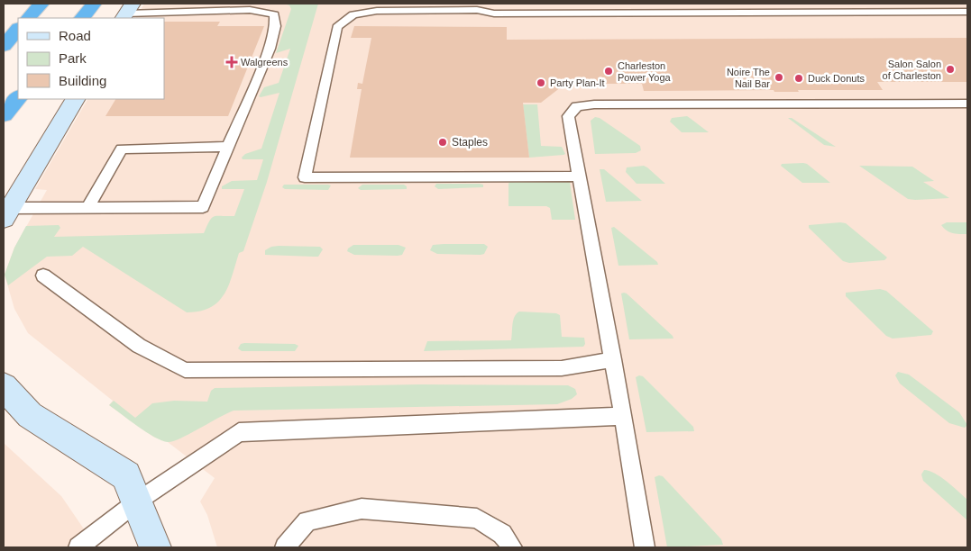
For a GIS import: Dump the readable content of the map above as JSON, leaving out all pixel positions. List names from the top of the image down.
{
  "places": {
    "health": ["Walgreens"],
    "other": [
      "Salon Salon of Charleston",
      "Charleston Power Yoga",
      "Noire The Nail Bar",
      "Duck Donuts",
      "Party Plan-It",
      "Staples"
    ]
  },
  "legend": ["Road", "Park", "Building"]
}
